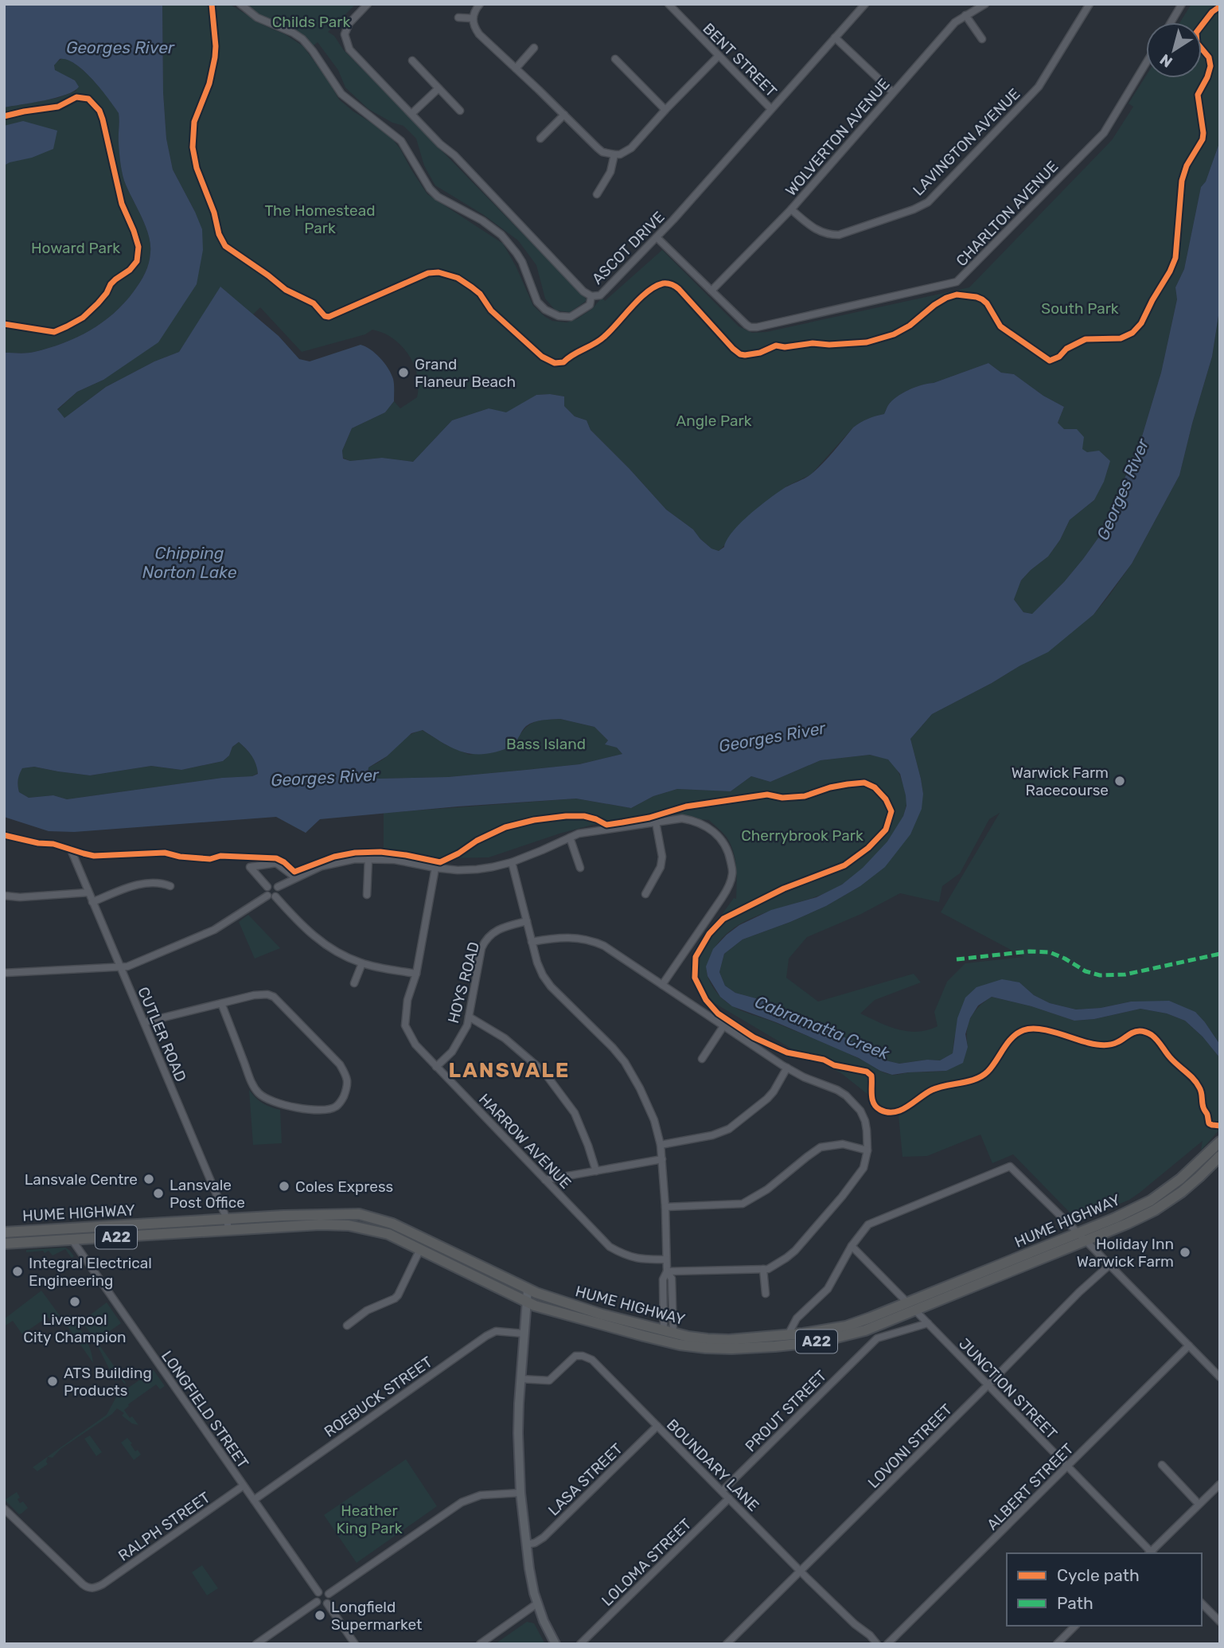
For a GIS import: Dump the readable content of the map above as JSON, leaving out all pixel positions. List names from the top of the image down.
{
  "streets": {
    "highway": ["HUME HIGHWAY", "A22"],
    "street": [
      "BENT STREET",
      "WOLVERTON AVENUE",
      "LAVINGTON AVENUE",
      "CHARLTON AVENUE",
      "ASCOT DRIVE",
      "HOYS ROAD",
      "CUTLER ROAD",
      "HARROW AVENUE",
      "JUNCTION STREET",
      "ROEBUCK STREET",
      "LONGFIELD STREET",
      "PROUT STREET",
      "LOVONI STREET",
      "BOUNDARY LANE",
      "LASA STREET",
      "ALBERT STREET",
      "RALPH STREET",
      "LOLOMA STREET"
    ]
  },
  "crossings": [
    ["BENT STREET", "ASCOT DRIVE"],
    ["WOLVERTON AVENUE", "LAVINGTON AVENUE"],
    ["WOLVERTON AVENUE", "CHARLTON AVENUE"],
    ["HOYS ROAD", "HARROW AVENUE"],
    ["CUTLER ROAD", "HUME HIGHWAY"],
    ["HUME HIGHWAY", "JUNCTION STREET"],
    ["HUME HIGHWAY", "LONGFIELD STREET"],
    ["JUNCTION STREET", "PROUT STREET"],
    ["JUNCTION STREET", "LOVONI STREET"],
    ["JUNCTION STREET", "ALBERT STREET"],
    ["ROEBUCK STREET", "LONGFIELD STREET"],
    ["LONGFIELD STREET", "RALPH STREET"],
    ["PROUT STREET", "BOUNDARY LANE"],
    ["LOVONI STREET", "BOUNDARY LANE"],
    ["BOUNDARY LANE", "LASA STREET"],
    ["BOUNDARY LANE", "LOLOMA STREET"]
  ],
  "districts": ["LANSVALE"],
  "water": ["Georges River", "Chipping Norton Lake", "Cabramatta Creek"],
  "parks": [
    "Childs Park",
    "The Homestead Park",
    "Howard Park",
    "South Park",
    "Angle Park",
    "Bass Island",
    "Cherrybrook Park",
    "Heather King Park"
  ],
  "places": [
    "Grand Flaneur Beach",
    "Warwick Farm Racecourse",
    "Lansvale Centre",
    "Coles Express",
    "Lansvale Post Office",
    "Holiday Inn Warwick Farm",
    "Integral Electrical Engineering",
    "Liverpool City Champion",
    "ATS Building Products",
    "Longfield Supermarket"
  ],
  "legend": ["Cycle path", "Path"],
  "north": "bottom left"
}
